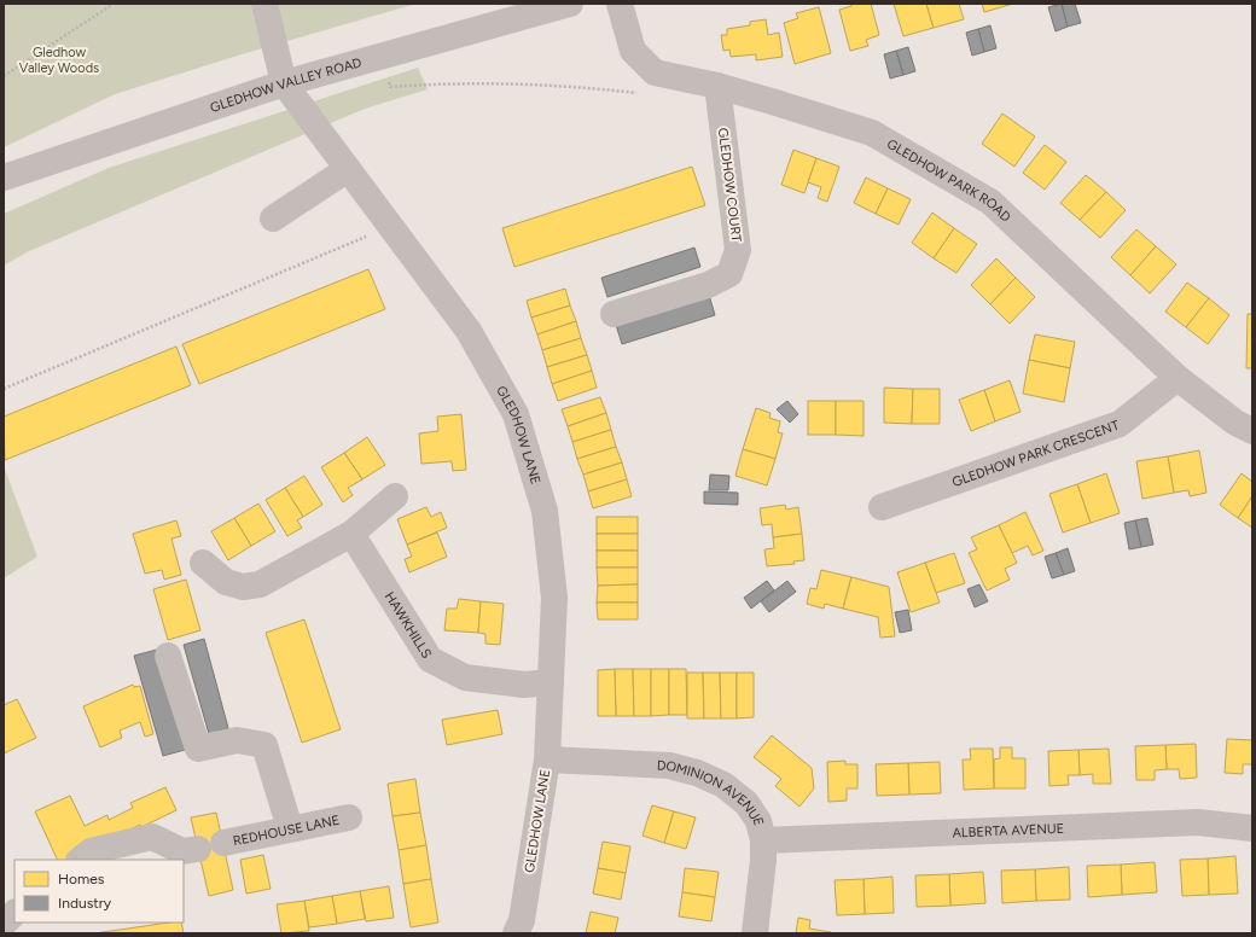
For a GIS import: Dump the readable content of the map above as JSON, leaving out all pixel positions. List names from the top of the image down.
{
  "streets": {
    "street": [
      "GLEDHOW VALLEY ROAD",
      "GLEDHOW PARK ROAD",
      "GLEDHOW COURT",
      "GLEDHOW LANE",
      "GLEDHOW PARK CRESCENT",
      "HAWKHILLS",
      "DOMINION AVENUE",
      "REDHOUSE LANE",
      "ALBERTA AVENUE"
    ]
  },
  "crossings": [
    ["GLEDHOW VALLEY ROAD", "GLEDHOW LANE"],
    ["GLEDHOW PARK ROAD", "GLEDHOW COURT"],
    ["GLEDHOW PARK ROAD", "GLEDHOW PARK CRESCENT"],
    ["GLEDHOW LANE", "HAWKHILLS"],
    ["GLEDHOW LANE", "DOMINION AVENUE"],
    ["DOMINION AVENUE", "ALBERTA AVENUE"]
  ],
  "parks": ["Gledhow Valley Woods"],
  "legend": ["Homes", "Industry"]
}
